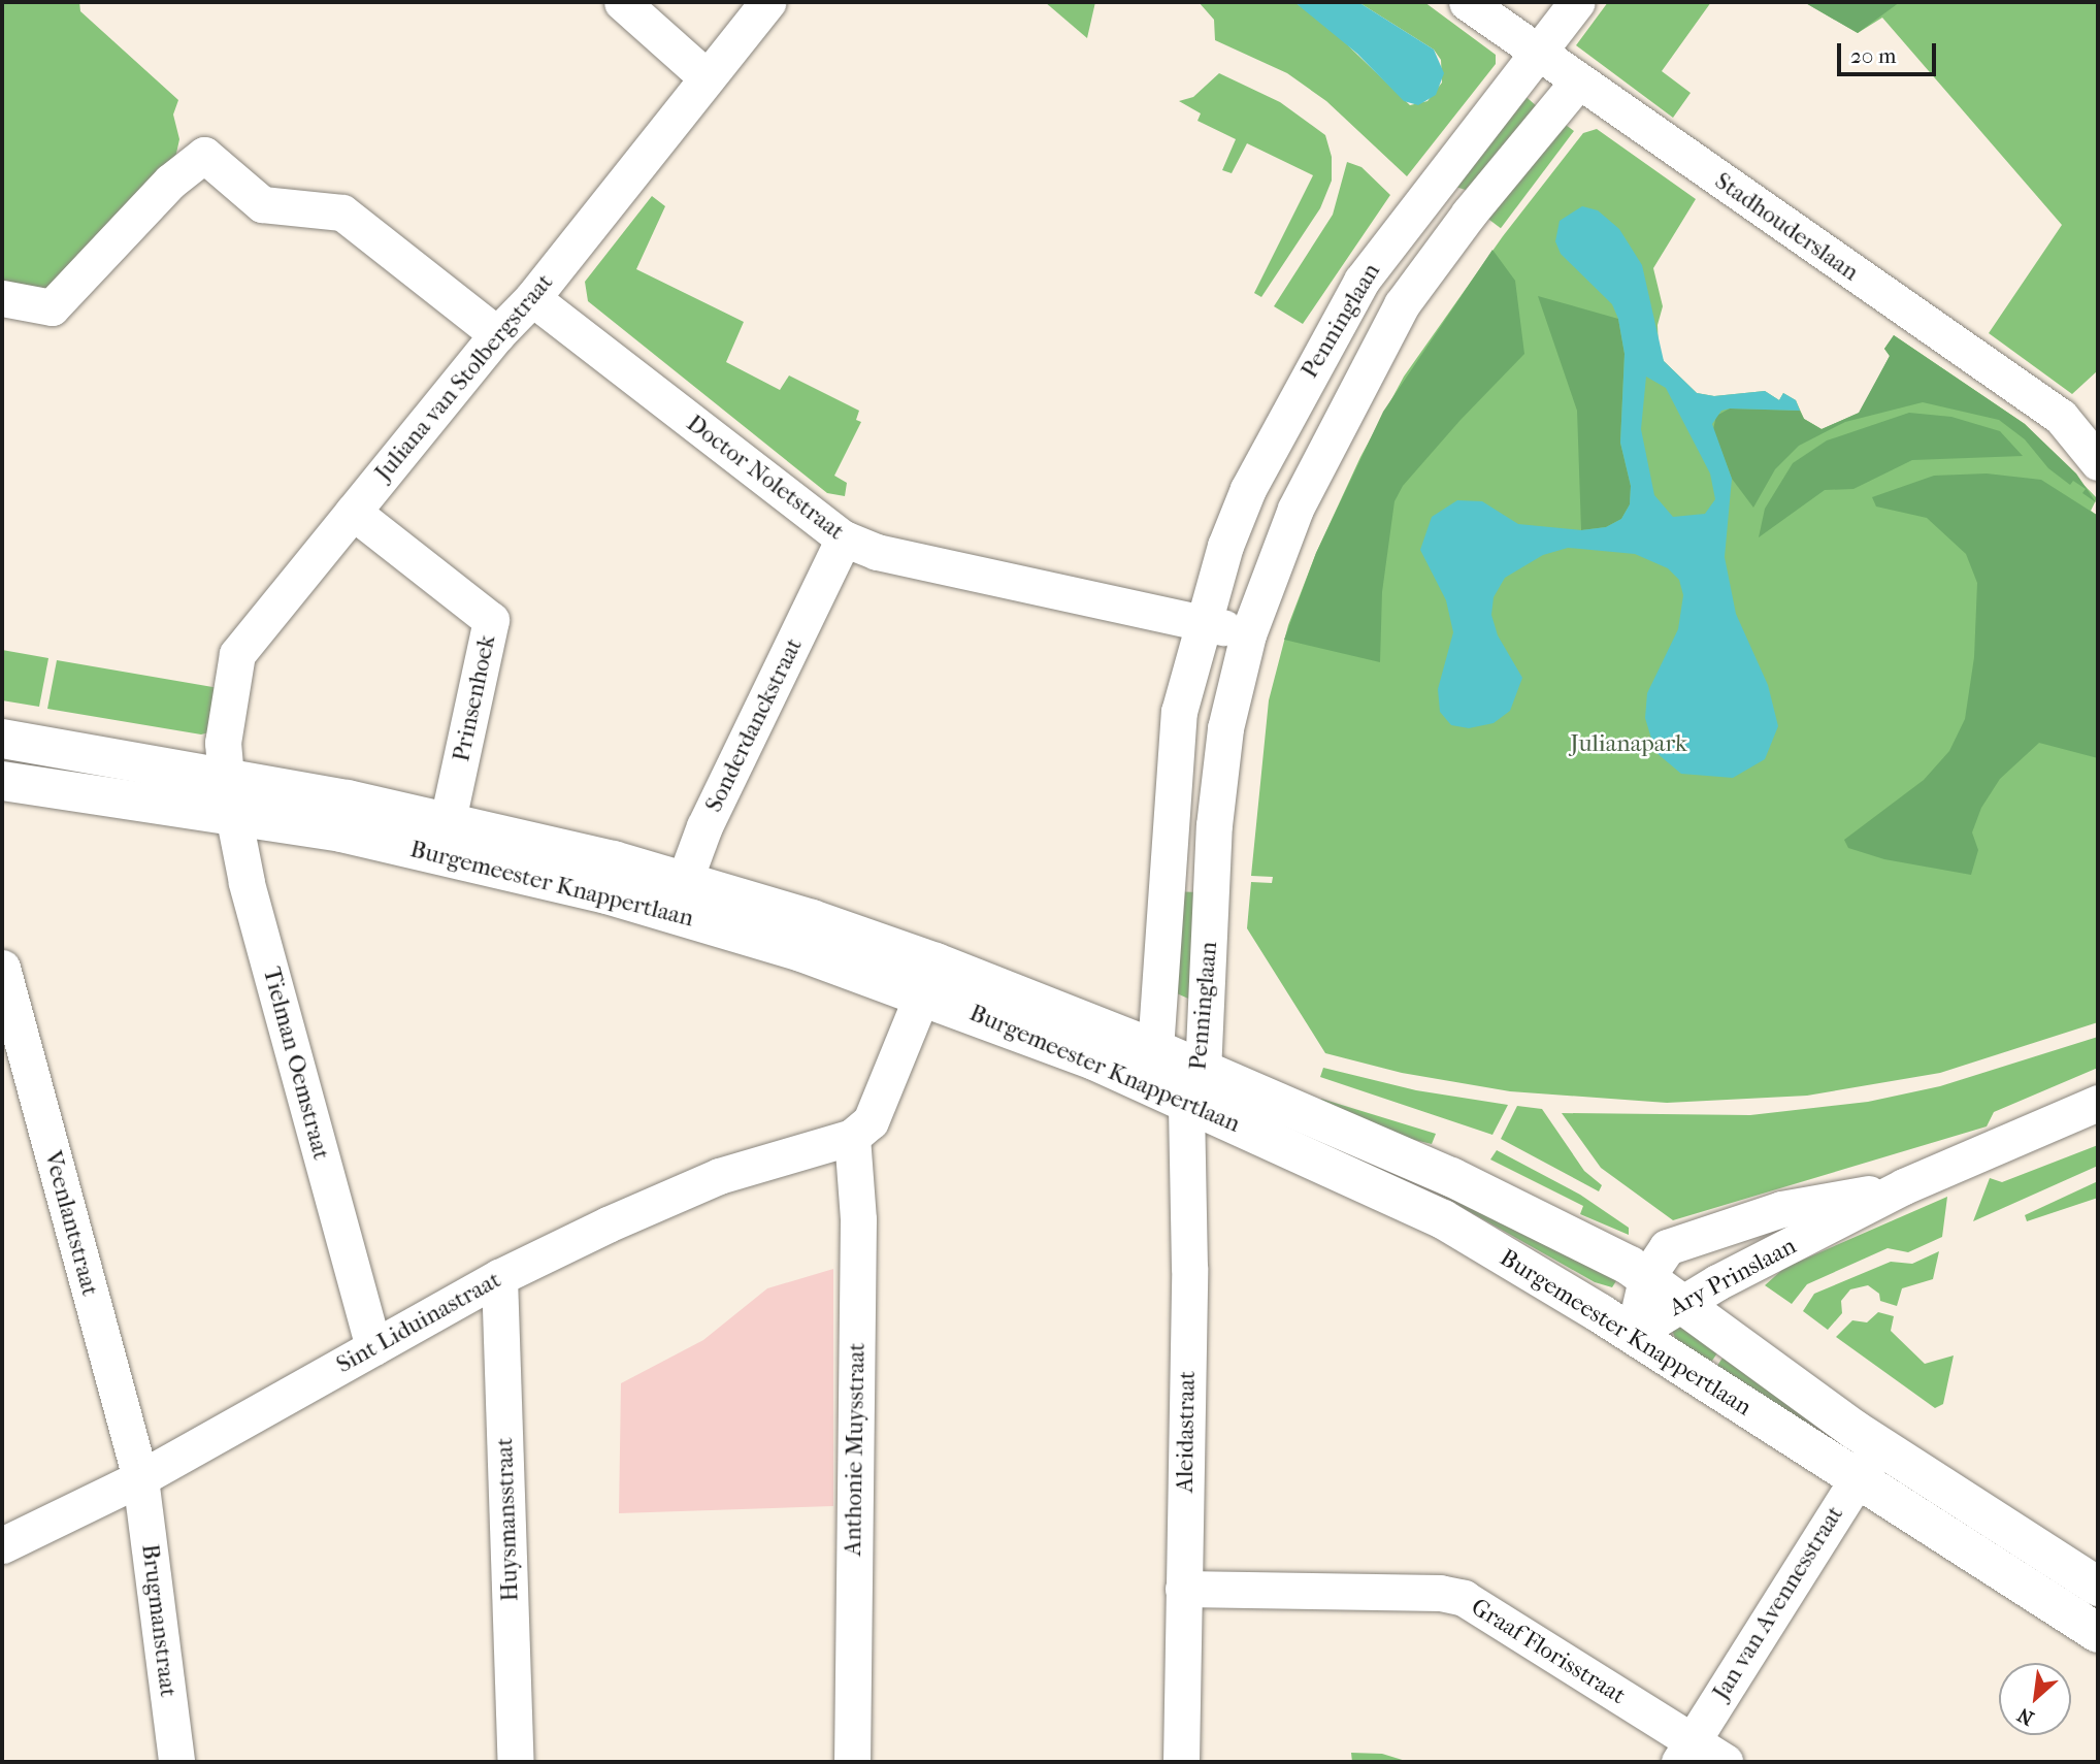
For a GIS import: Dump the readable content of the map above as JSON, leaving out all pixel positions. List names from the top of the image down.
{
  "streets": {
    "main road": ["Burgemeester Knappertlaan"],
    "street": [
      "Stadhouderslaan",
      "Penninglaan",
      "Juliana van Stolbergstraat",
      "Doctor Noletstraat",
      "Prinsenhoek",
      "Sonderdanckstraat",
      "Tielman Oemstraat",
      "Veenlantstraat",
      "Ary Prinslaan",
      "Sint Liduinastraat",
      "Aleidastraat",
      "Anthonie Muysstraat",
      "Huysmansstraat",
      "Jan van Avennesstraat",
      "Brugmanstraat",
      "Graaf Florisstraat"
    ]
  },
  "crossings": [
    ["Stadhouderslaan", "Penninglaan"],
    ["Penninglaan", "Doctor Noletstraat"],
    ["Penninglaan", "Burgemeester Knappertlaan"],
    ["Penninglaan", "Aleidastraat"],
    ["Juliana van Stolbergstraat", "Doctor Noletstraat"],
    ["Juliana van Stolbergstraat", "Prinsenhoek"],
    ["Juliana van Stolbergstraat", "Burgemeester Knappertlaan"],
    ["Juliana van Stolbergstraat", "Tielman Oemstraat"],
    ["Doctor Noletstraat", "Sonderdanckstraat"],
    ["Prinsenhoek", "Burgemeester Knappertlaan"],
    ["Sonderdanckstraat", "Burgemeester Knappertlaan"],
    ["Burgemeester Knappertlaan", "Tielman Oemstraat"],
    ["Burgemeester Knappertlaan", "Ary Prinslaan"],
    ["Burgemeester Knappertlaan", "Aleidastraat"],
    ["Burgemeester Knappertlaan", "Jan van Avennesstraat"],
    ["Tielman Oemstraat", "Sint Liduinastraat"],
    ["Veenlantstraat", "Sint Liduinastraat"],
    ["Veenlantstraat", "Brugmanstraat"],
    ["Sint Liduinastraat", "Anthonie Muysstraat"],
    ["Sint Liduinastraat", "Huysmansstraat"],
    ["Sint Liduinastraat", "Brugmanstraat"],
    ["Aleidastraat", "Graaf Florisstraat"],
    ["Jan van Avennesstraat", "Graaf Florisstraat"]
  ],
  "parks": ["Julianapark"],
  "scale_bar": "20 m",
  "north": "bottom left"
}
